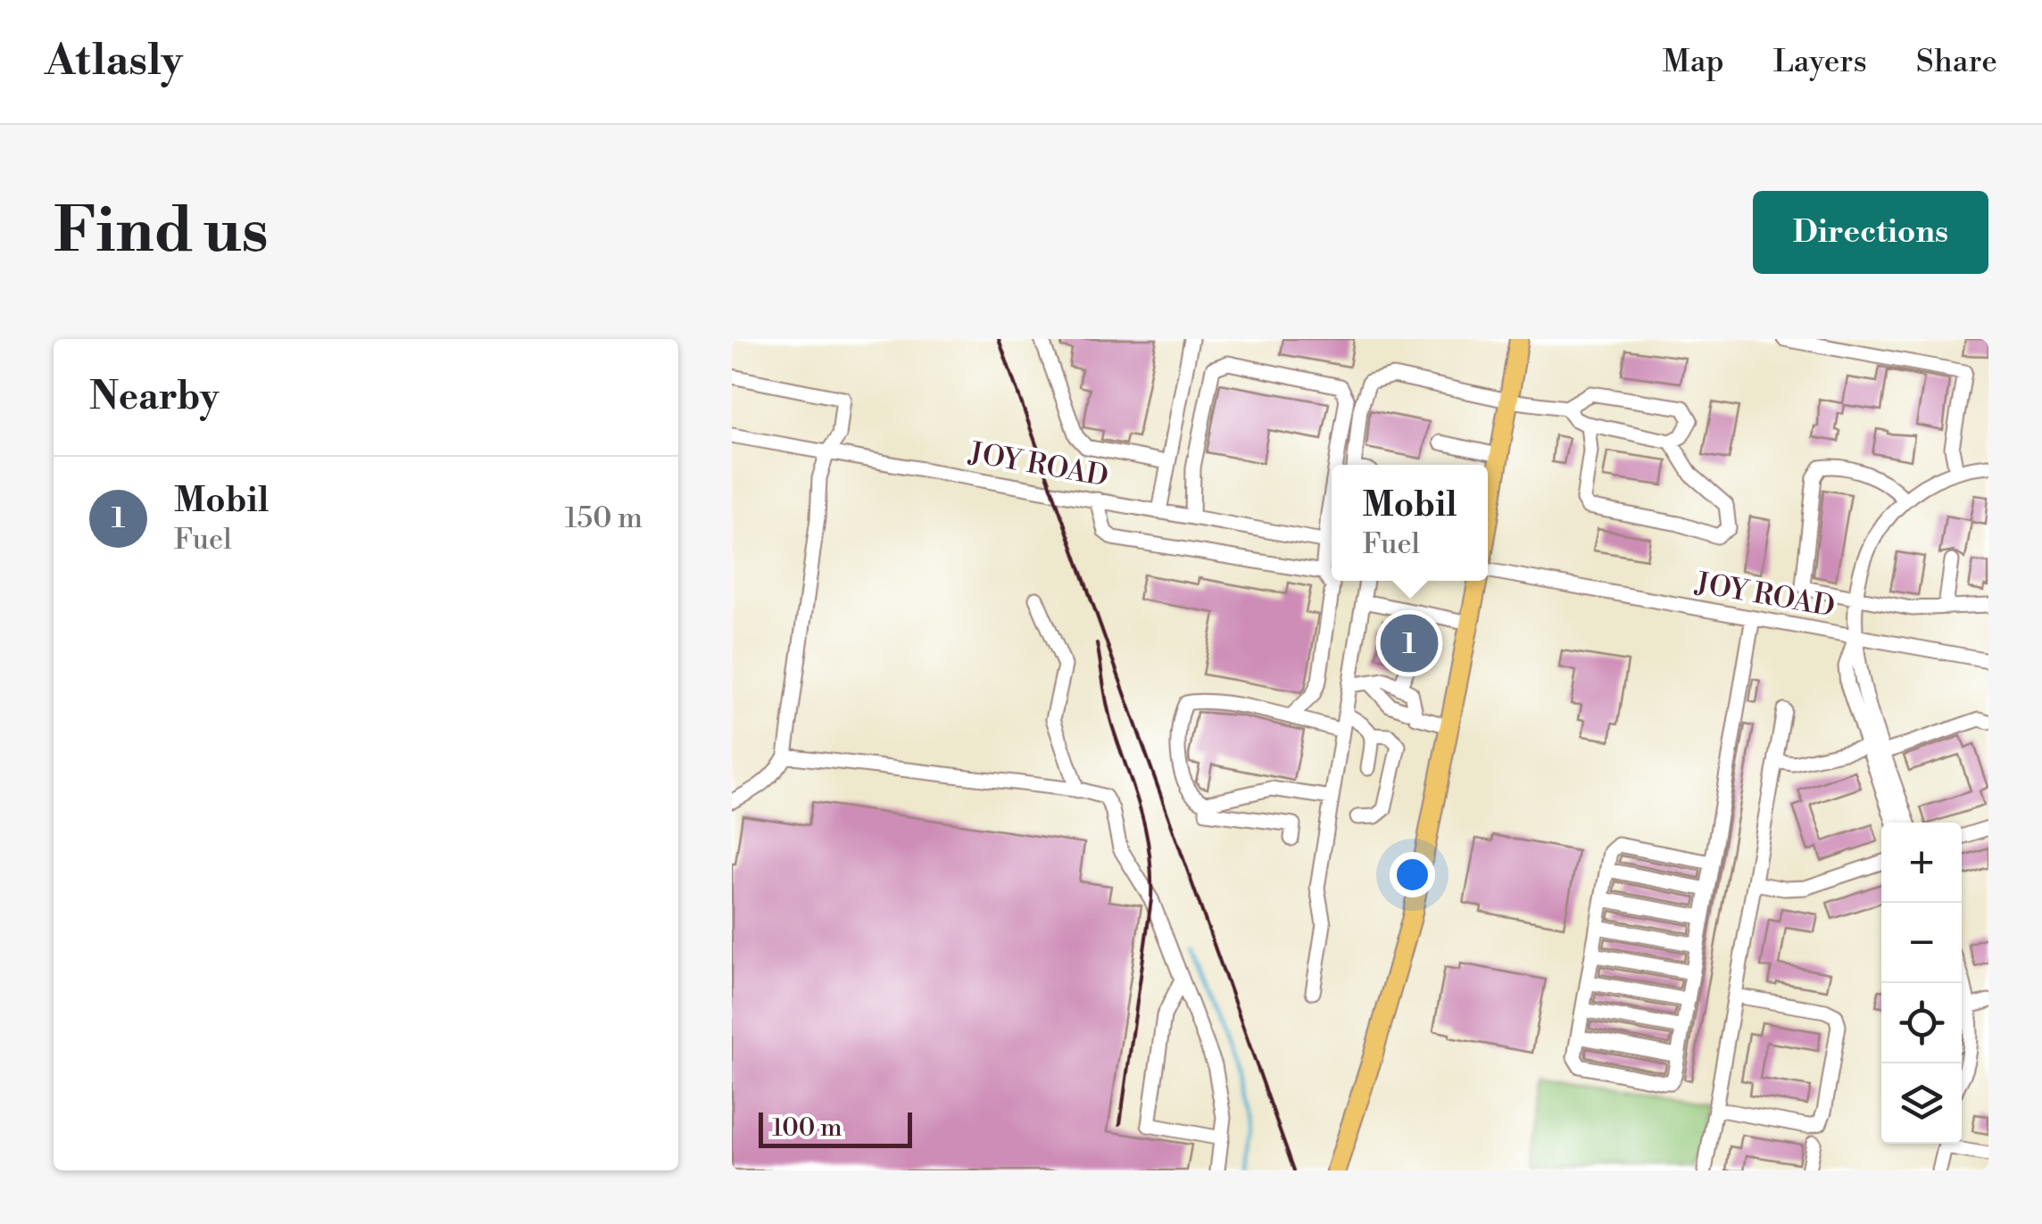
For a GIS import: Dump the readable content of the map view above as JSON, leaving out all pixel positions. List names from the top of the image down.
{
  "streets": {
    "street": ["JOY ROAD"]
  },
  "scale_bar": "100 m",
  "page": {
    "header": "Atlasly",
    "nav": ["Map", "Layers", "Share"],
    "buttons": "Directions",
    "title": "Find us",
    "heading": "Nearby",
    "list": [
      {
        "mark": "1",
        "name": "Mobil",
        "note": "Fuel",
        "value": "150 m"
      }
    ],
    "popup": ["Mobil", "Fuel"],
    "pins": "1",
    "map_buttons": ["+", "−"],
    "scale": "100 m"
  }
}
